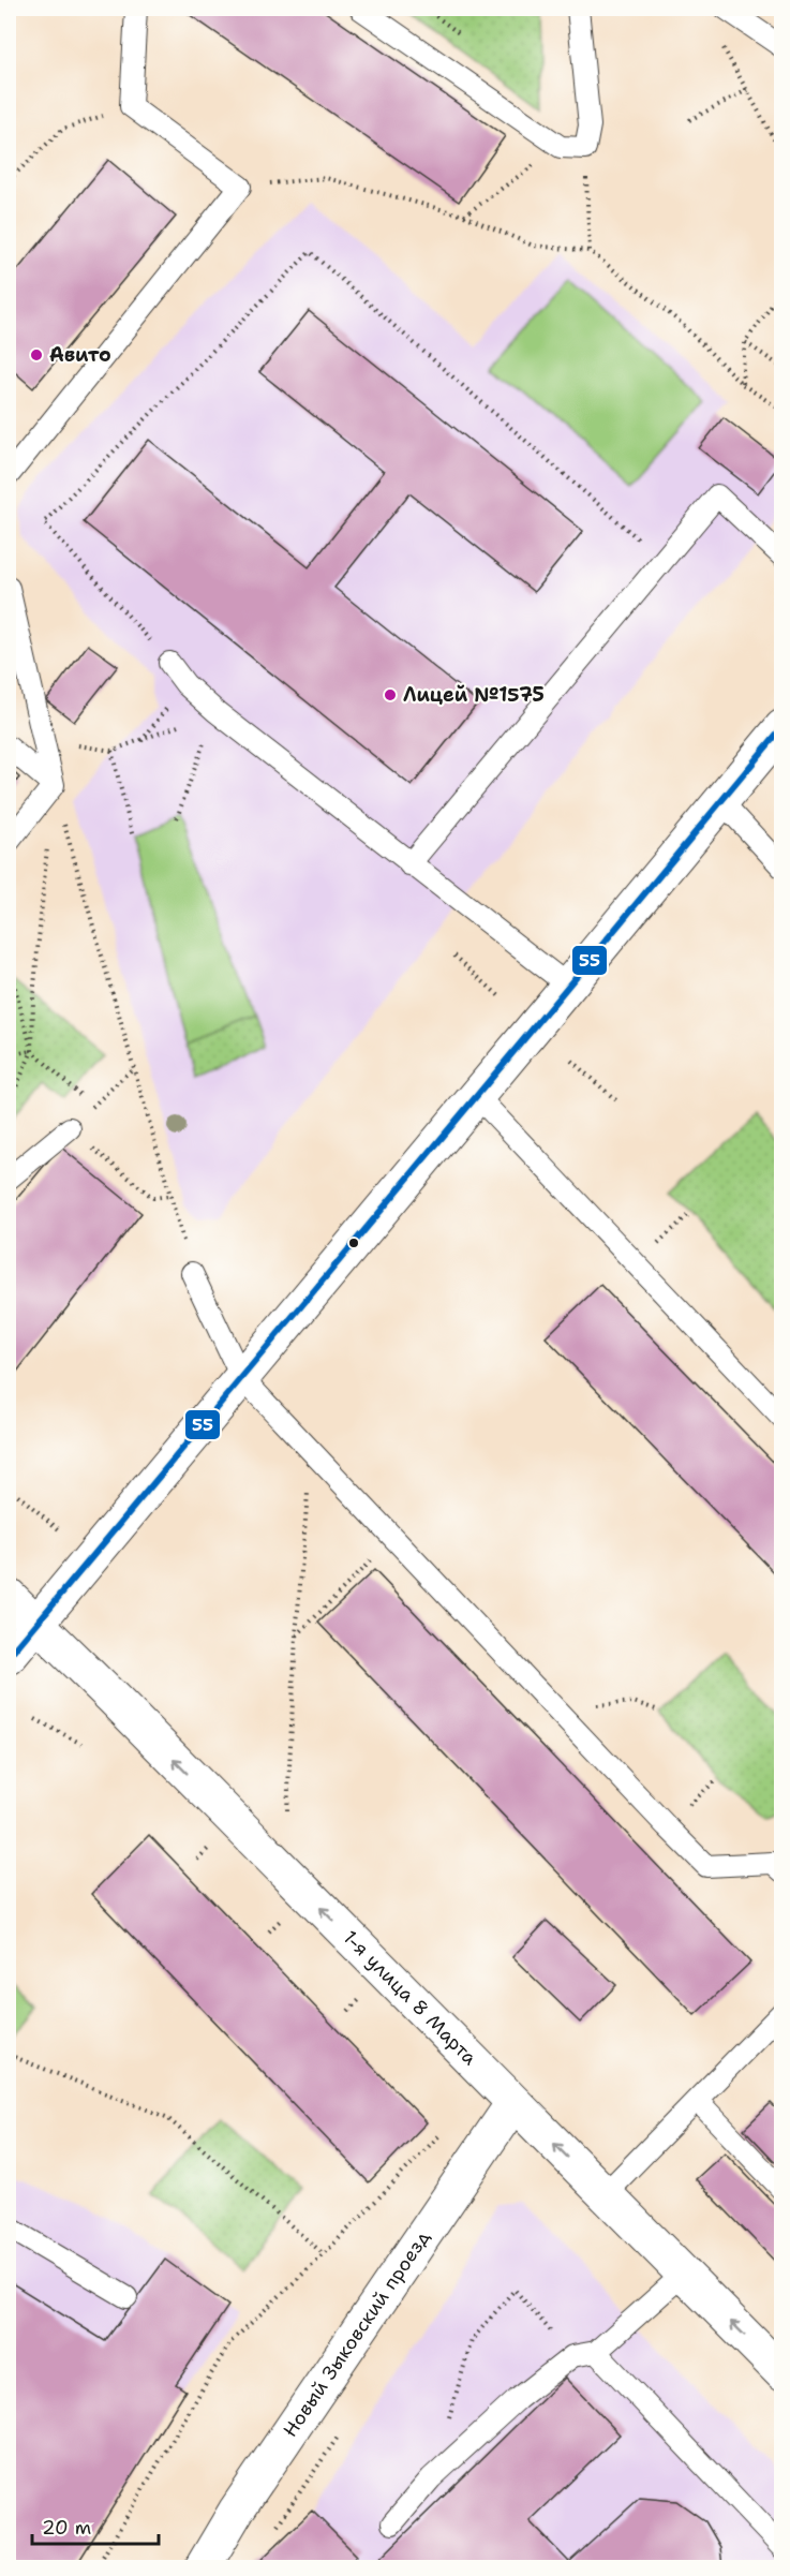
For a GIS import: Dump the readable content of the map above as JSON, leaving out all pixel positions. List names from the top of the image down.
{
  "streets": {
    "street": ["1-я улица 8 Марта", "Новый Зыковский проезд"]
  },
  "crossings": [
    ["1-я улица 8 Марта", "Новый Зыковский проезд"]
  ],
  "one_way": ["1-я улица 8 Марта"],
  "places": ["Авито", "Лицей №1575"],
  "lines": ["transit line 55"],
  "scale_bar": "20 m"
}
